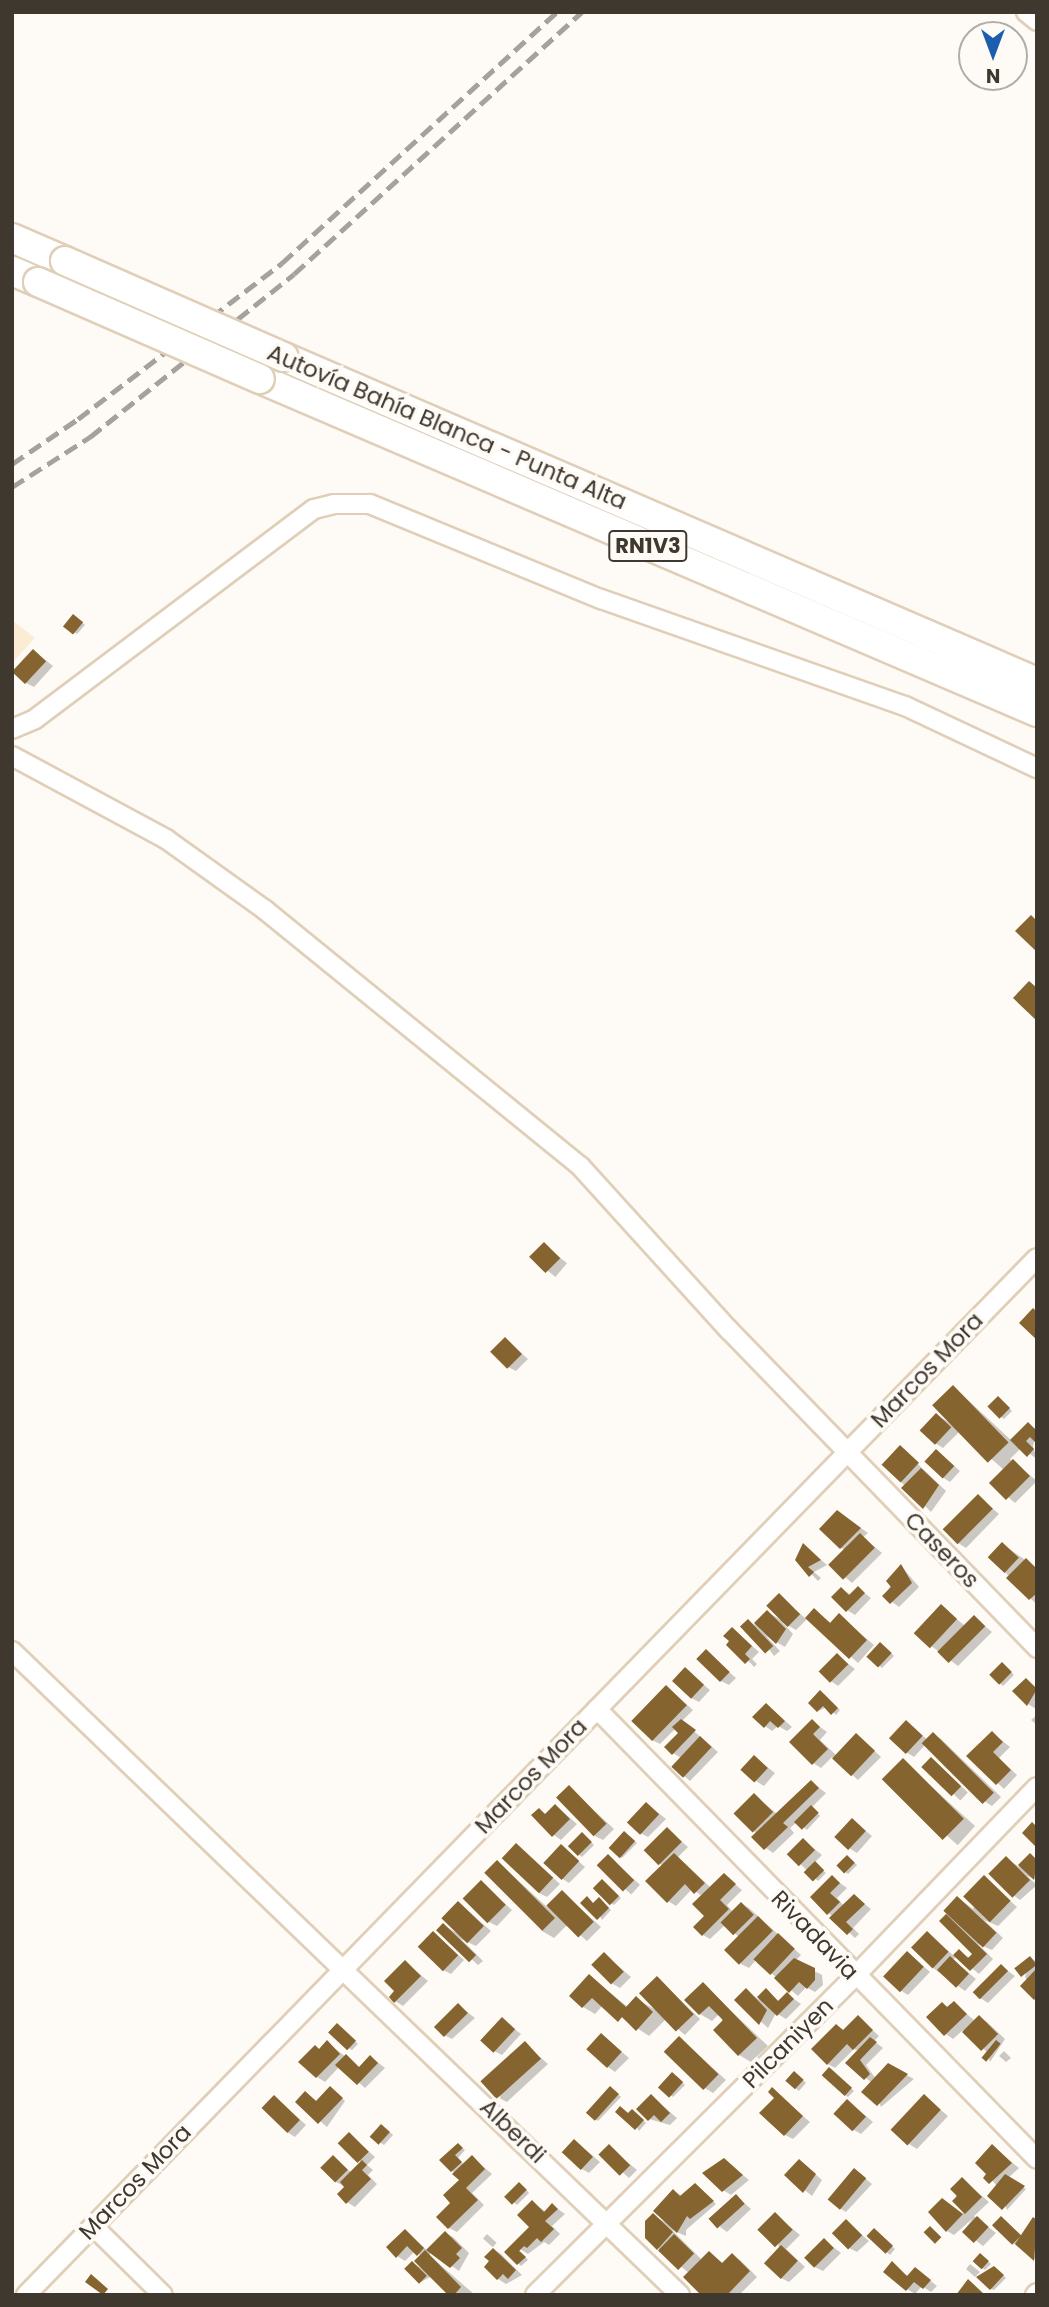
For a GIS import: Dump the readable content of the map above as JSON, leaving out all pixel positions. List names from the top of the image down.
{
  "streets": {
    "main road": ["Autovía Bahía Blanca - Punta Alta", "RN1V3"],
    "street": [
      "Marcos Mora",
      "Caseros",
      "Rivadavia",
      "Pilcaniyen",
      "Alberdi"
    ]
  },
  "crossings": [
    ["Marcos Mora", "Caseros"],
    ["Marcos Mora", "Rivadavia"],
    ["Marcos Mora", "Alberdi"],
    ["Rivadavia", "Pilcaniyen"],
    ["Pilcaniyen", "Alberdi"]
  ],
  "north": "bottom"
}
